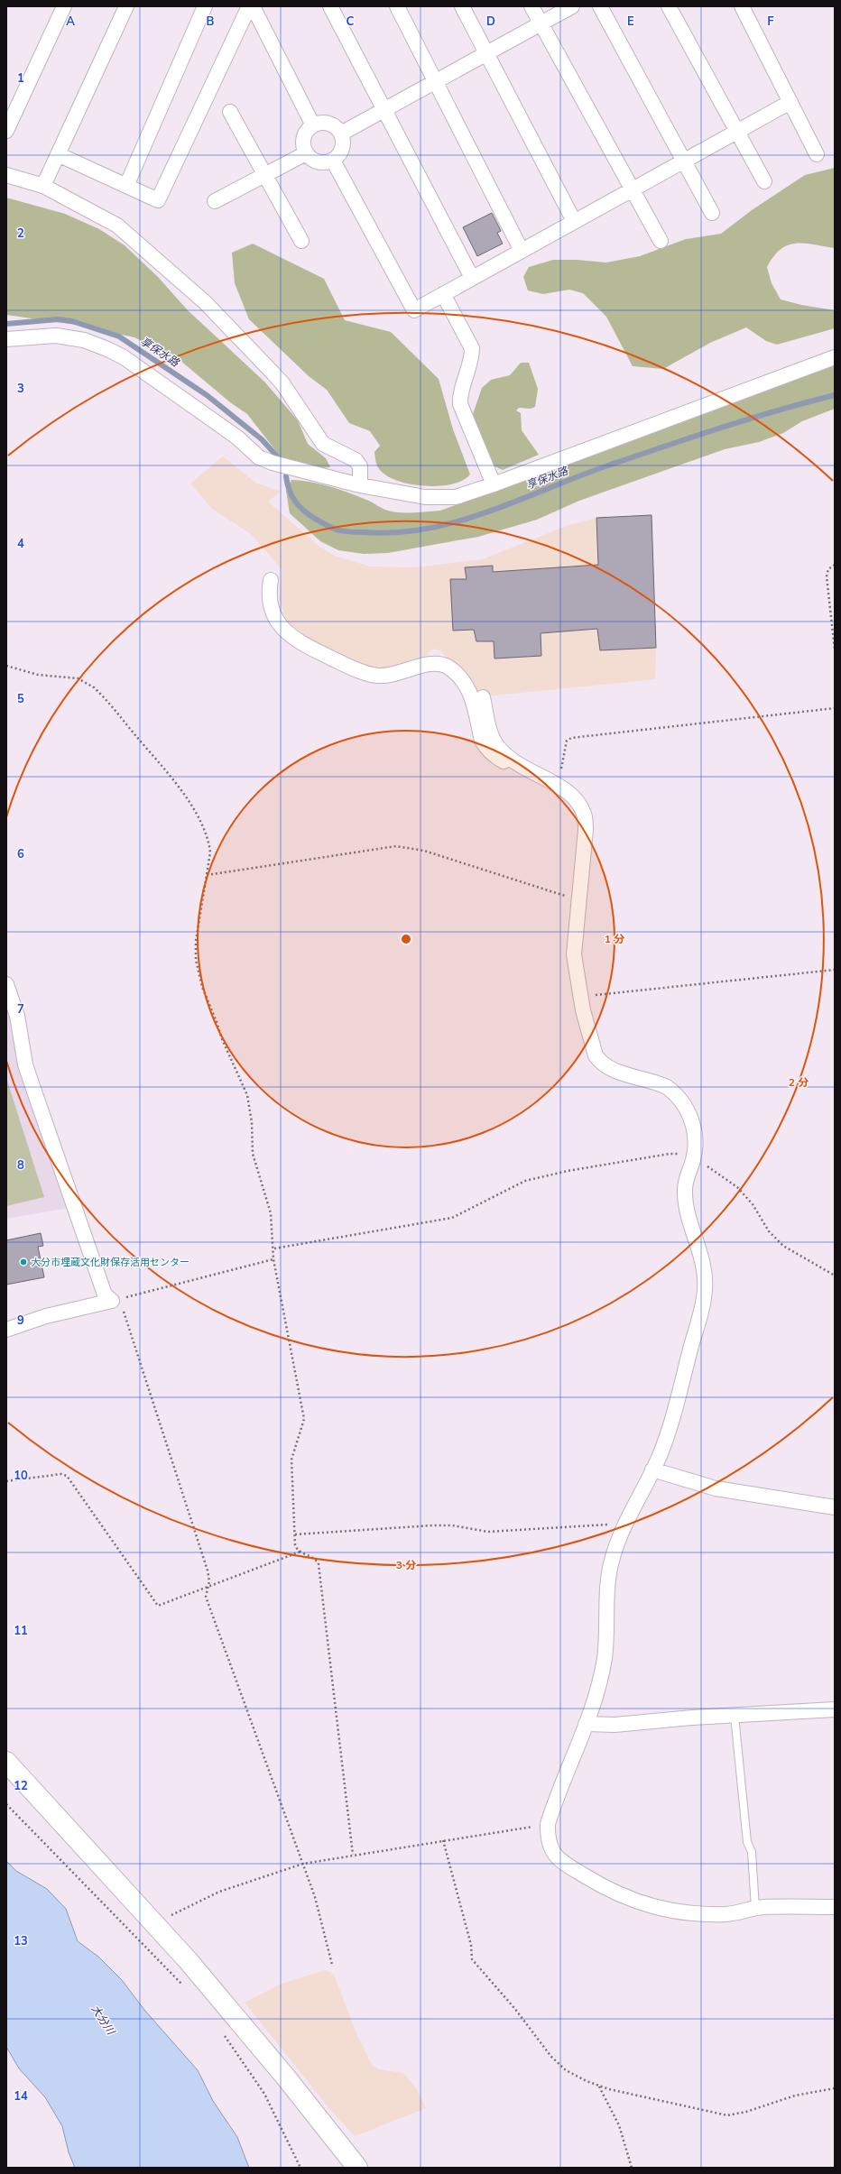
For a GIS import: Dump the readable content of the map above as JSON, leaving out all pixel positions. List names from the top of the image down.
{
  "water": ["享保水路", "大分川"],
  "places": ["大分市埋蔵文化財保存活用センター"],
  "grid": {
    "columns": [
      "A",
      "B",
      "C",
      "D",
      "E",
      "F"
    ],
    "rows": [
      "1",
      "2",
      "3",
      "4",
      "5",
      "6",
      "7",
      "8",
      "9",
      "10",
      "11",
      "12",
      "13",
      "14"
    ]
  },
  "rings": ["1 分", "2 分", "3 分"]
}
